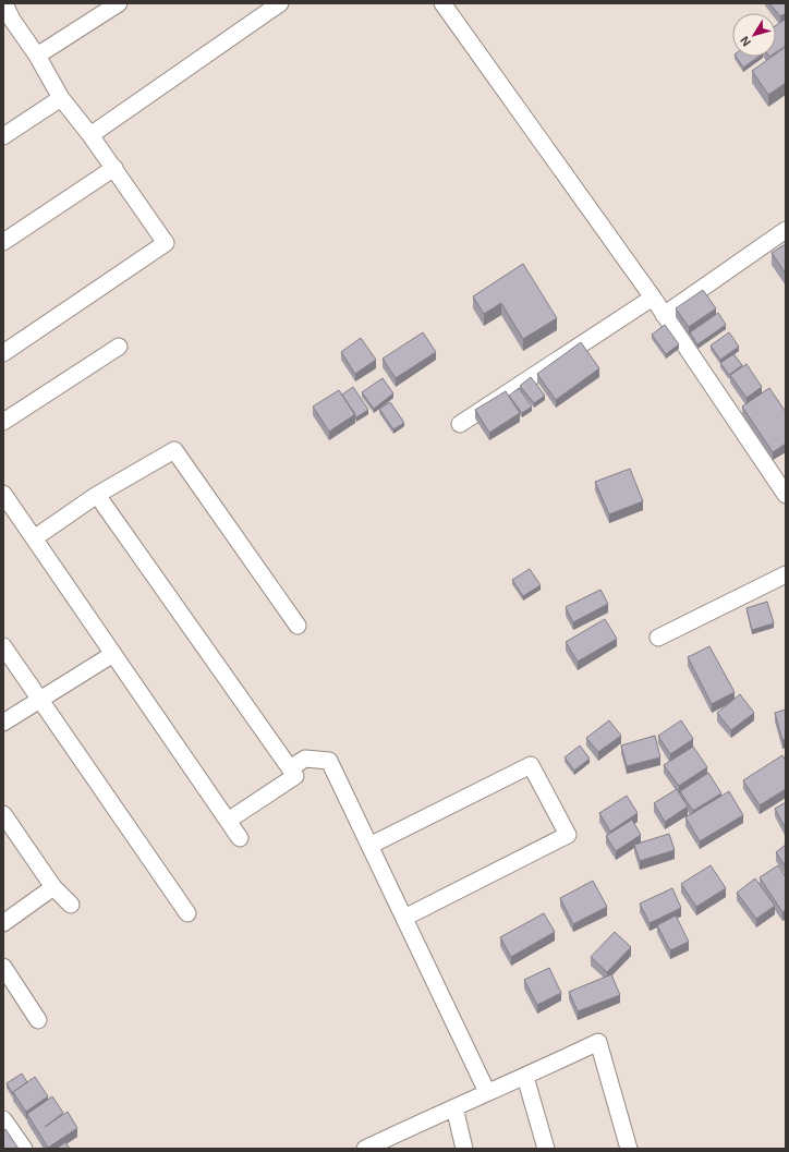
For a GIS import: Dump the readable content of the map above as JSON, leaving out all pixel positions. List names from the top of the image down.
{
  "north": "bottom left"
}
